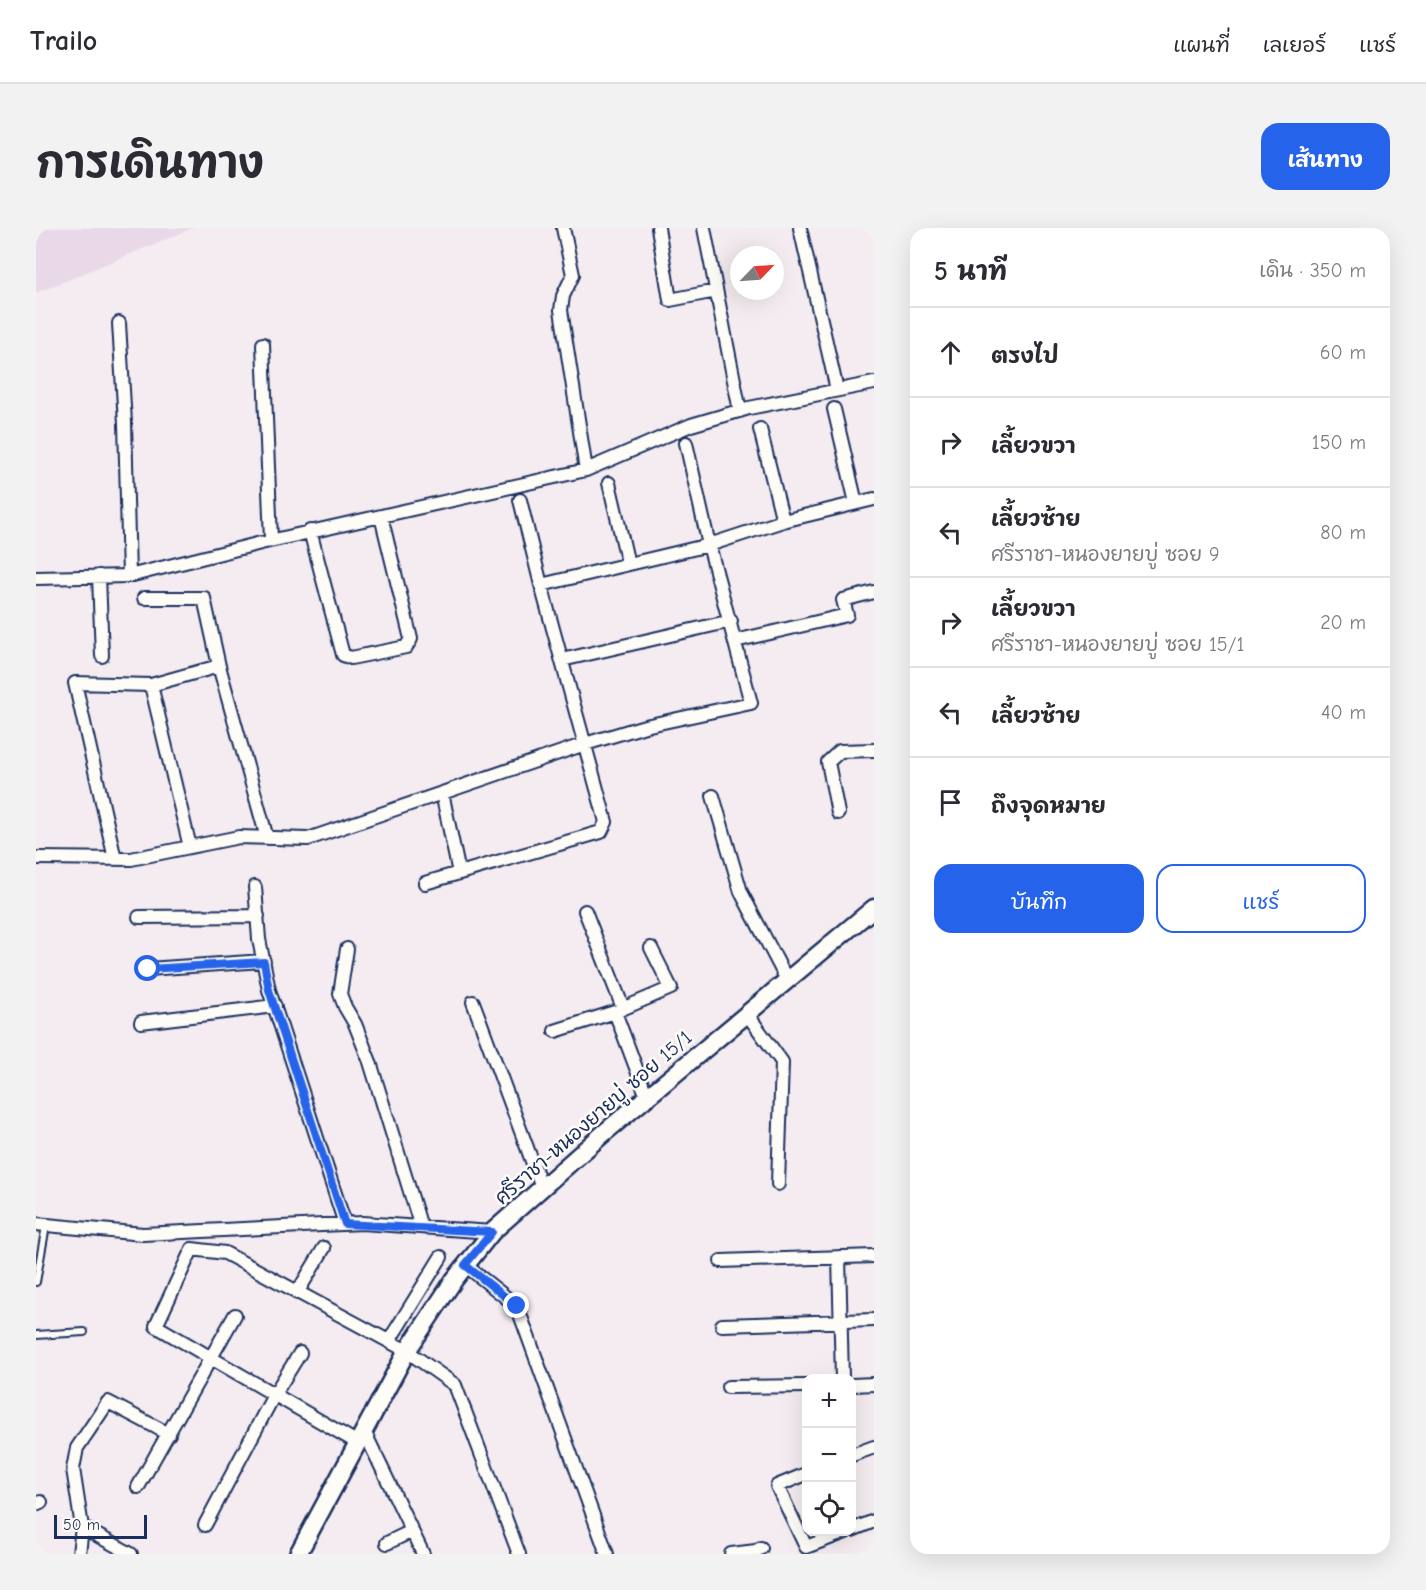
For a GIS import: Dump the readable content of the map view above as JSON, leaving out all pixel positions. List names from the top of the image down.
{
  "streets": {
    "street": ["ศรีราชา-หนองยายบู่ ซอย 15/1"]
  },
  "scale_bar": "50 m",
  "north": "top right",
  "page": {
    "header": "Trailo",
    "nav": ["แผนที่", "เลเยอร์", "แชร์"],
    "title": "การเดินทาง",
    "buttons": [
      "เส้นทาง",
      ["บันทึก", "แชร์"]
    ],
    "heading": ["5 นาที", "เดิน · 350 m"],
    "list": [
      ["ตรงไป", "60 m"],
      ["เลี้ยวขวา", "150 m"],
      ["เลี้ยวซ้าย", "ศรีราชา-หนองยายบู่ ซอย 9", "80 m"],
      ["เลี้ยวขวา", "ศรีราชา-หนองยายบู่ ซอย 15/1", "20 m"],
      ["เลี้ยวซ้าย", "40 m"],
      "ถึงจุดหมาย"
    ],
    "map_buttons": ["+", "−"],
    "scale": "50 m"
  }
}
